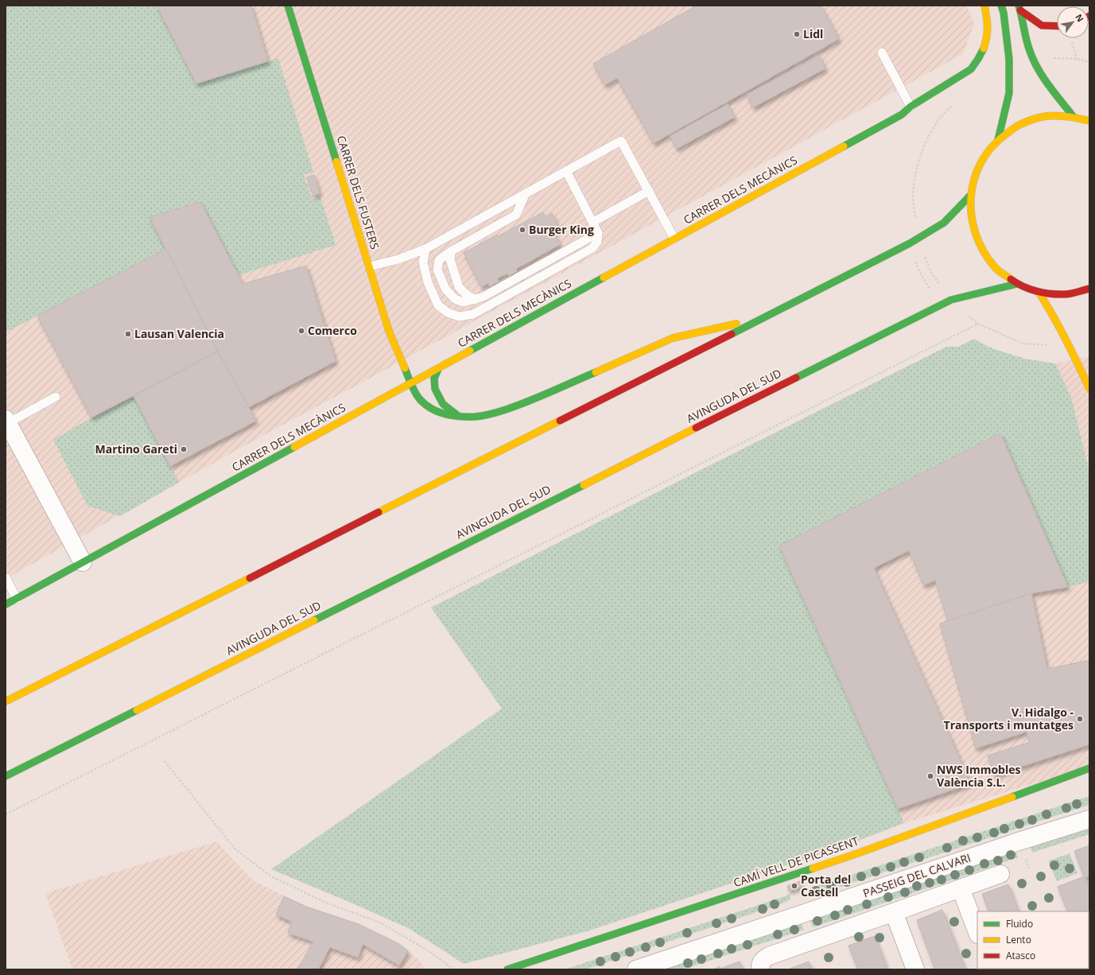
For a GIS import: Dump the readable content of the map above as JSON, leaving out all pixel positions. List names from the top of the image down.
{
  "streets": {
    "main road": [
      "CARRER DELS MECÀNICS",
      "CARRER DELS FUSTERS",
      "AVINGUDA DEL SUD",
      "CAMÍ VELL DE PICASSENT"
    ],
    "street": ["PASSEIG DEL CALVARI"]
  },
  "crossings": [
    ["CARRER DELS MECÀNICS", "CARRER DELS FUSTERS"]
  ],
  "places": [
    "Lidl",
    "Burger King",
    "Comerco",
    "Lausan Valencia",
    "Martino Gareti",
    "V. Hidalgo - Transports i muntatges",
    "NWS Immobles València S.L.",
    "Porta del Castell"
  ],
  "legend": ["Fluido", "Lento", "Atasco"],
  "north": "top right"
}
